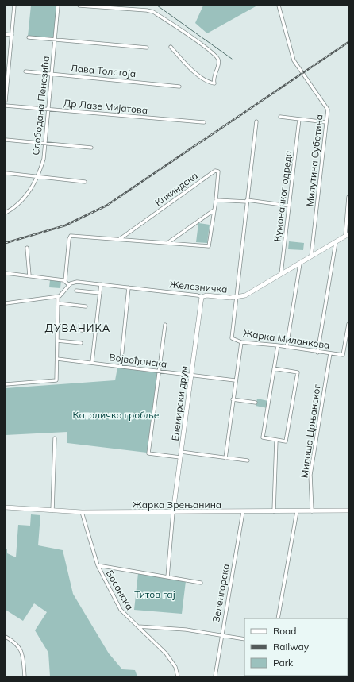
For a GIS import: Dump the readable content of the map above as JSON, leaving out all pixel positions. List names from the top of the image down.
{
  "streets": {
    "street": [
      "Лава Толстоја",
      "Слободана Пенезића",
      "Др Лазе Мијатова",
      "Милутина Суботина",
      "Кикиндска",
      "Куманачког одреда",
      "Железничка",
      "Жарка Миланкова",
      "Војвођанска",
      "Елемирски друм",
      "Милоша Црњанског",
      "Жарка Зрењанина",
      "Босанска",
      "Зеленгорска"
    ]
  },
  "crossings": [
    ["Лава Толстоја", "Слободана Пенезића"],
    ["Слободана Пенезића", "Др Лазе Мијатова"],
    ["Милутина Суботина", "Железничка"],
    ["Куманачког одреда", "Железничка"],
    ["Железничка", "Жарка Миланкова"],
    ["Железничка", "Елемирски друм"],
    ["Жарка Миланкова", "Милоша Црњанског"],
    ["Војвођанска", "Елемирски друм"],
    ["Елемирски друм", "Жарка Зрењанина"],
    ["Милоша Црњанског", "Жарка Зрењанина"],
    ["Жарка Зрењанина", "Босанска"],
    ["Жарка Зрењанина", "Зеленгорска"]
  ],
  "districts": ["ДУВАНИКА"],
  "parks": ["Католичко гробље", "Титов гај"],
  "legend": ["Road", "Railway", "Park"]
}
